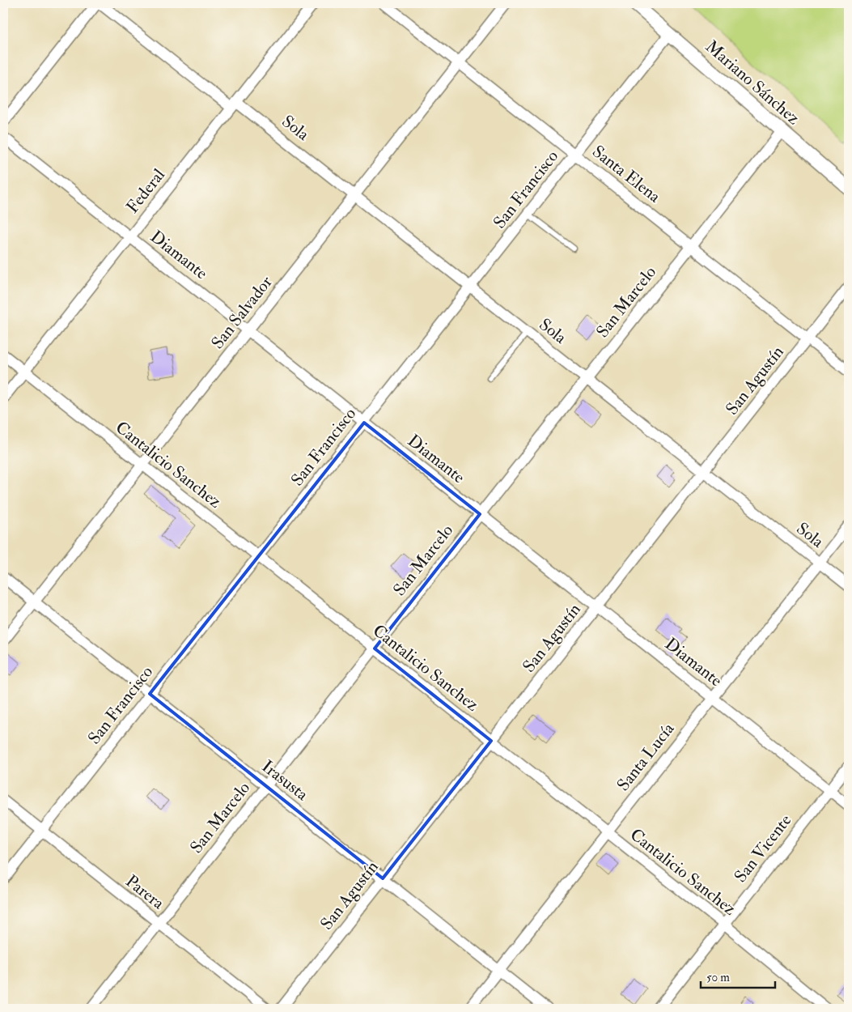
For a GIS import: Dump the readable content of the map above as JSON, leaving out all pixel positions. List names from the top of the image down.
{
  "streets": {
    "street": [
      "Mariano Sánchez",
      "Sola",
      "Santa Elena",
      "San Francisco",
      "Federal",
      "Diamante",
      "San Marcelo",
      "San Salvador",
      "San Agustín",
      "Cantalicio Sanchez",
      "Santa Lucía",
      "Irasusta",
      "San Vicente",
      "Parera"
    ]
  },
  "crossings": [
    ["Mariano Sánchez", "San Francisco"],
    ["Mariano Sánchez", "San Marcelo"],
    ["Sola", "San Francisco"],
    ["Sola", "Federal"],
    ["Sola", "San Marcelo"],
    ["Sola", "San Salvador"],
    ["Sola", "San Agustín"],
    ["Sola", "Santa Lucía"],
    ["Santa Elena", "San Francisco"],
    ["Santa Elena", "San Marcelo"],
    ["Santa Elena", "San Salvador"],
    ["Santa Elena", "San Agustín"],
    ["San Francisco", "Diamante"],
    ["San Francisco", "Cantalicio Sanchez"],
    ["San Francisco", "Irasusta"],
    ["San Francisco", "Parera"],
    ["Federal", "Diamante"],
    ["Federal", "Cantalicio Sanchez"],
    ["Diamante", "San Marcelo"],
    ["Diamante", "San Salvador"],
    ["Diamante", "San Agustín"],
    ["Diamante", "Santa Lucía"],
    ["Diamante", "San Vicente"],
    ["San Marcelo", "Cantalicio Sanchez"],
    ["San Marcelo", "Irasusta"],
    ["San Marcelo", "Parera"],
    ["San Salvador", "Cantalicio Sanchez"],
    ["San Salvador", "Irasusta"],
    ["San Agustín", "Cantalicio Sanchez"],
    ["San Agustín", "Irasusta"],
    ["Cantalicio Sanchez", "Santa Lucía"],
    ["Cantalicio Sanchez", "San Vicente"],
    ["Santa Lucía", "Irasusta"]
  ],
  "scale_bar": "50 m"
}
